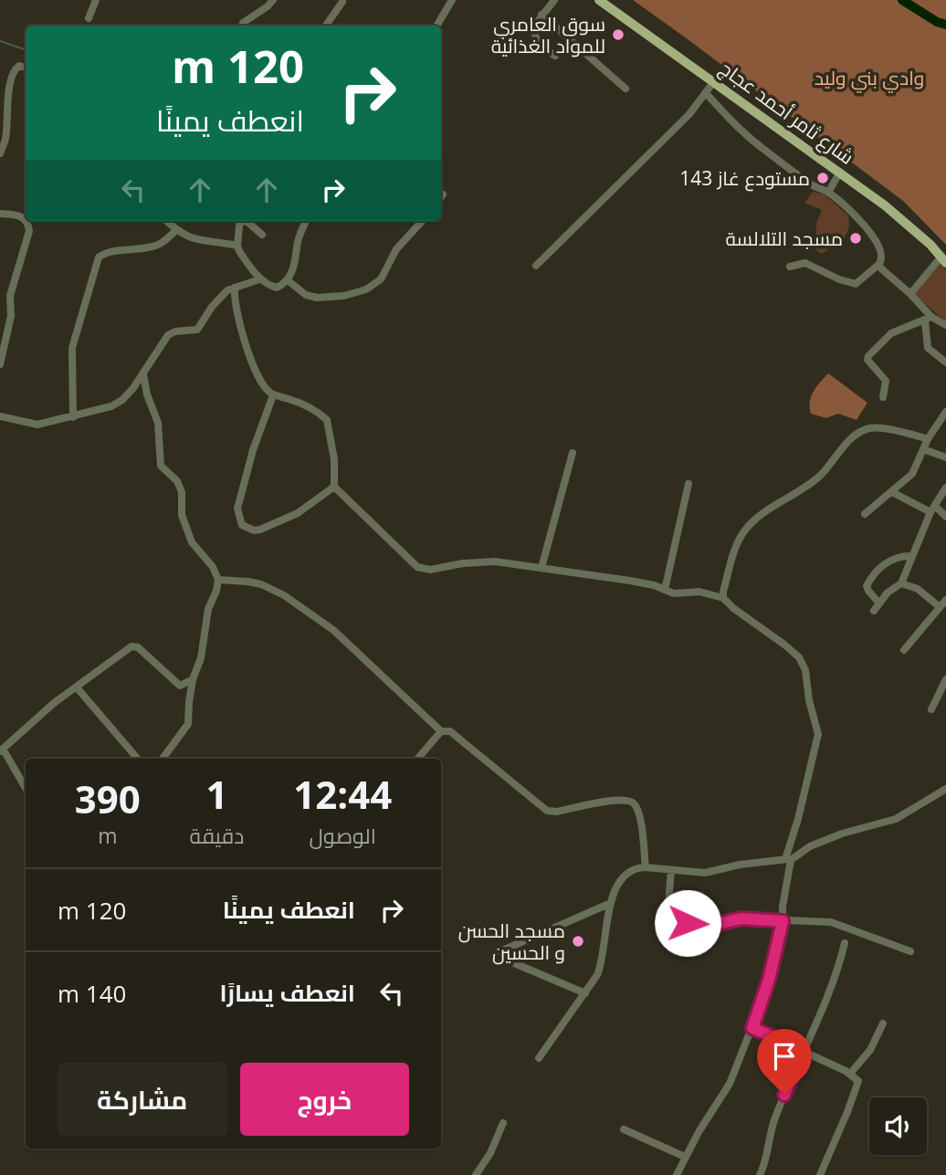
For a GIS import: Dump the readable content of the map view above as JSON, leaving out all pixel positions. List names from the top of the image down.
{
  "streets": {
    "main road": ["شارع ثامر أحمد عجاج"]
  },
  "parks": ["وادي بني وليد"],
  "places": [
    "سوق العامري للمواد الغذائية",
    "مستودع غاز 143",
    "مسجد التلالسة",
    "مسجد الحسن و الحسين"
  ],
  "page": {
    "turn": ["120 m", "انعطف يمينًا"],
    "eta": [
      "12:44",
      "الوصول",
      "1",
      "دقيقة",
      "390",
      "m"
    ],
    "list": [
      {
        "name": "انعطف يمينًا",
        "value": "120 m"
      },
      {
        "name": "انعطف يسارًا",
        "value": "140 m"
      }
    ],
    "buttons": ["خروج", "مشاركة"]
  }
}
